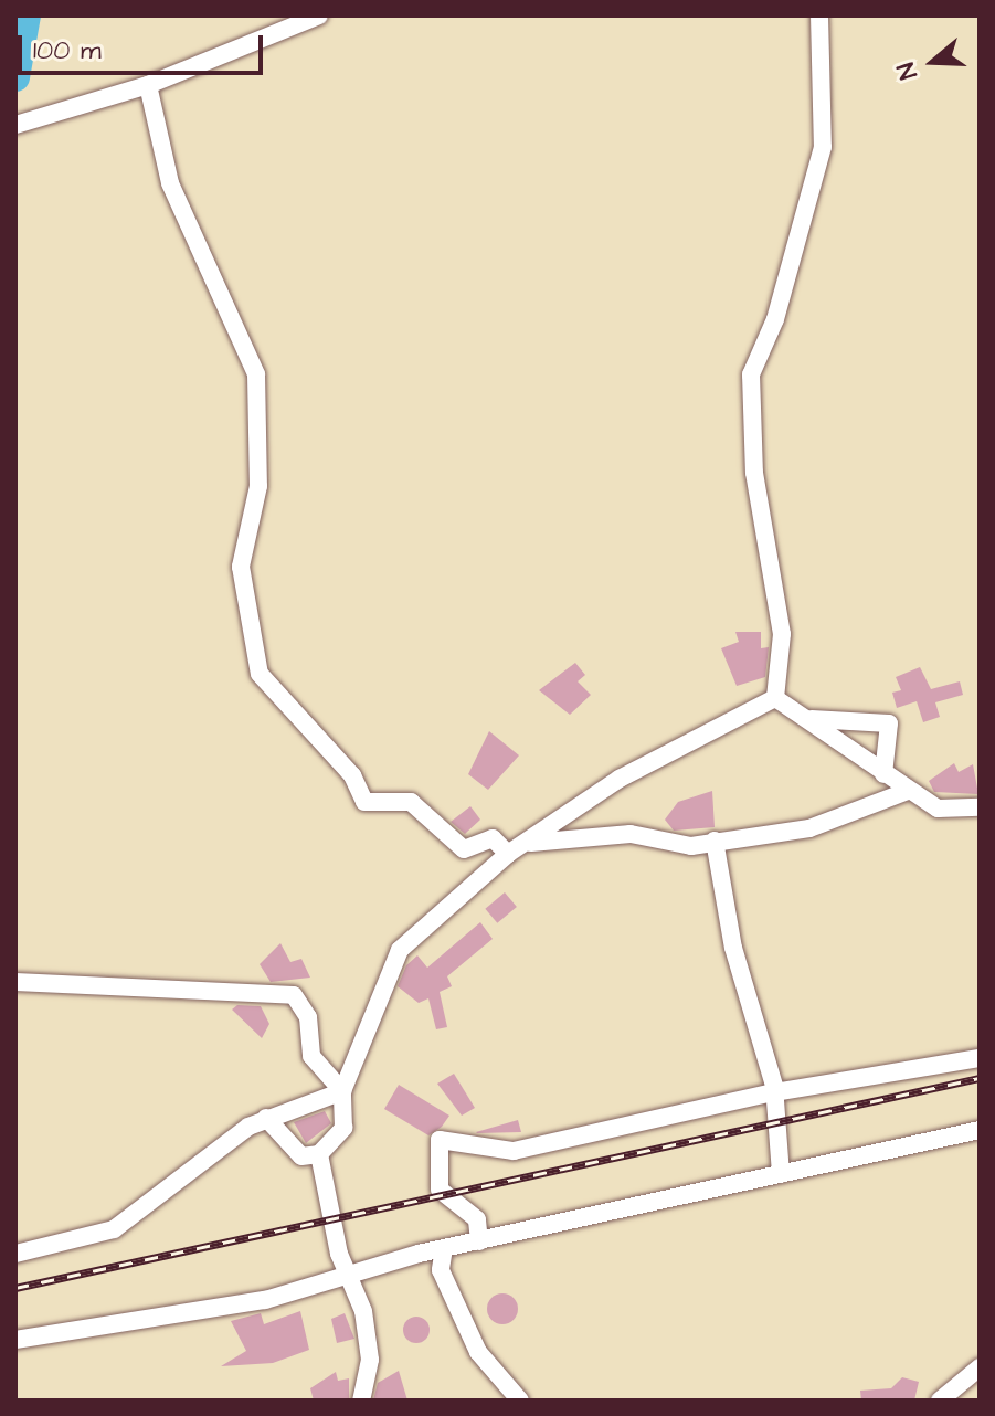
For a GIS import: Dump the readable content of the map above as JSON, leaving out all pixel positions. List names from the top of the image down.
{
  "scale_bar": "100 m",
  "north": "left"
}
